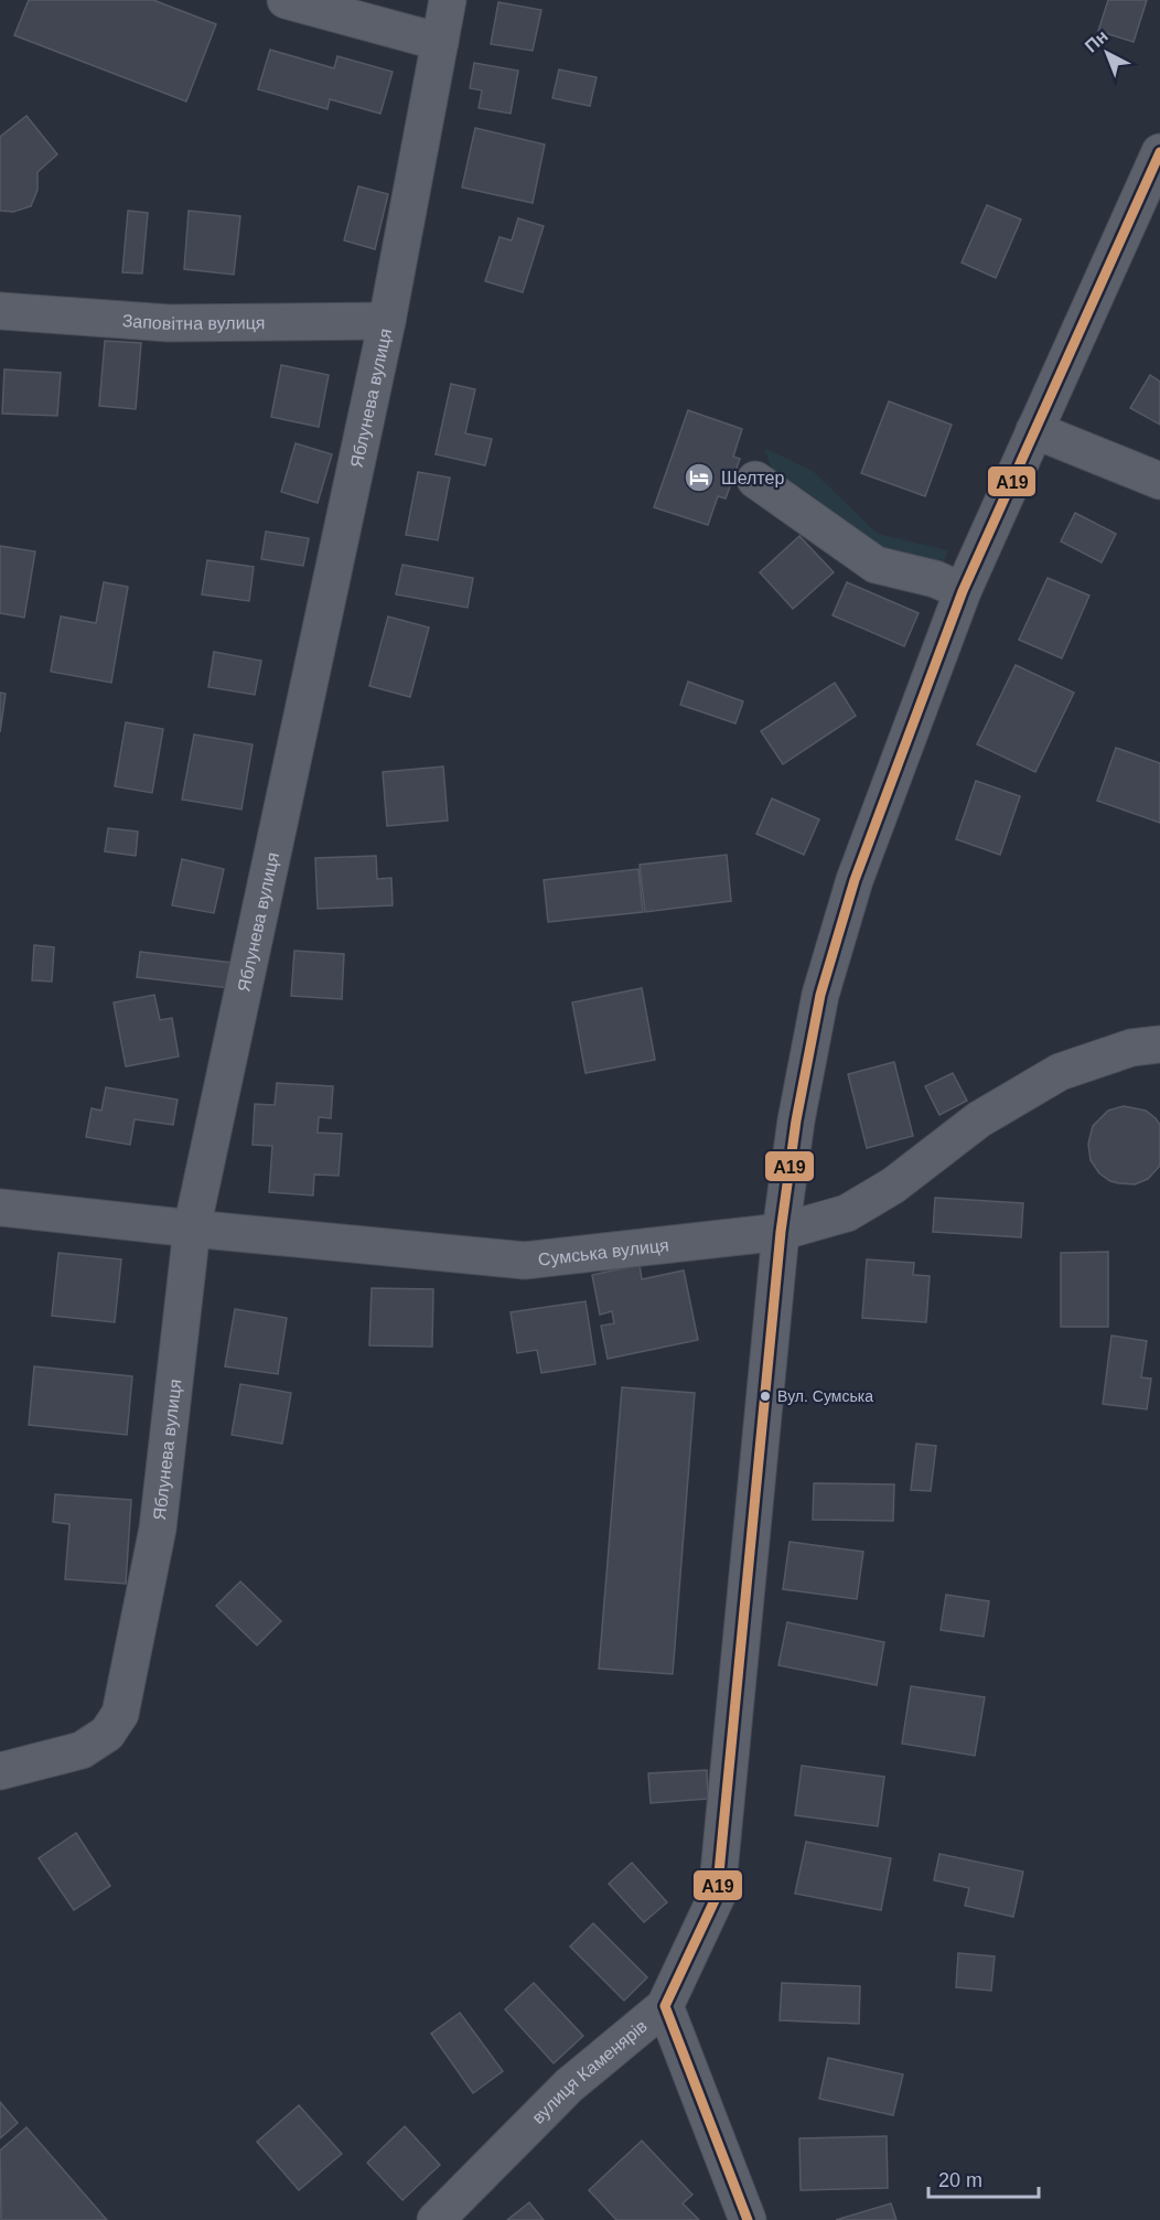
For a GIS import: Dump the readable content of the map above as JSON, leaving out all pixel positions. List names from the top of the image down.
{
  "streets": {
    "street": [
      "Заповітна вулиця",
      "Яблунева вулиця",
      "Сумська вулиця",
      "вулиця Каменярів"
    ]
  },
  "crossings": [
    ["Заповітна вулиця", "Яблунева вулиця"],
    ["Яблунева вулиця", "Сумська вулиця"],
    ["Сумська вулиця", "вулиця Каменярів"]
  ],
  "places": {
    "hotel": ["Шелтер"],
    "other": ["Вул. Сумська"]
  },
  "lines": ["transit line А19"],
  "scale_bar": "20 m",
  "north": "top left"
}
